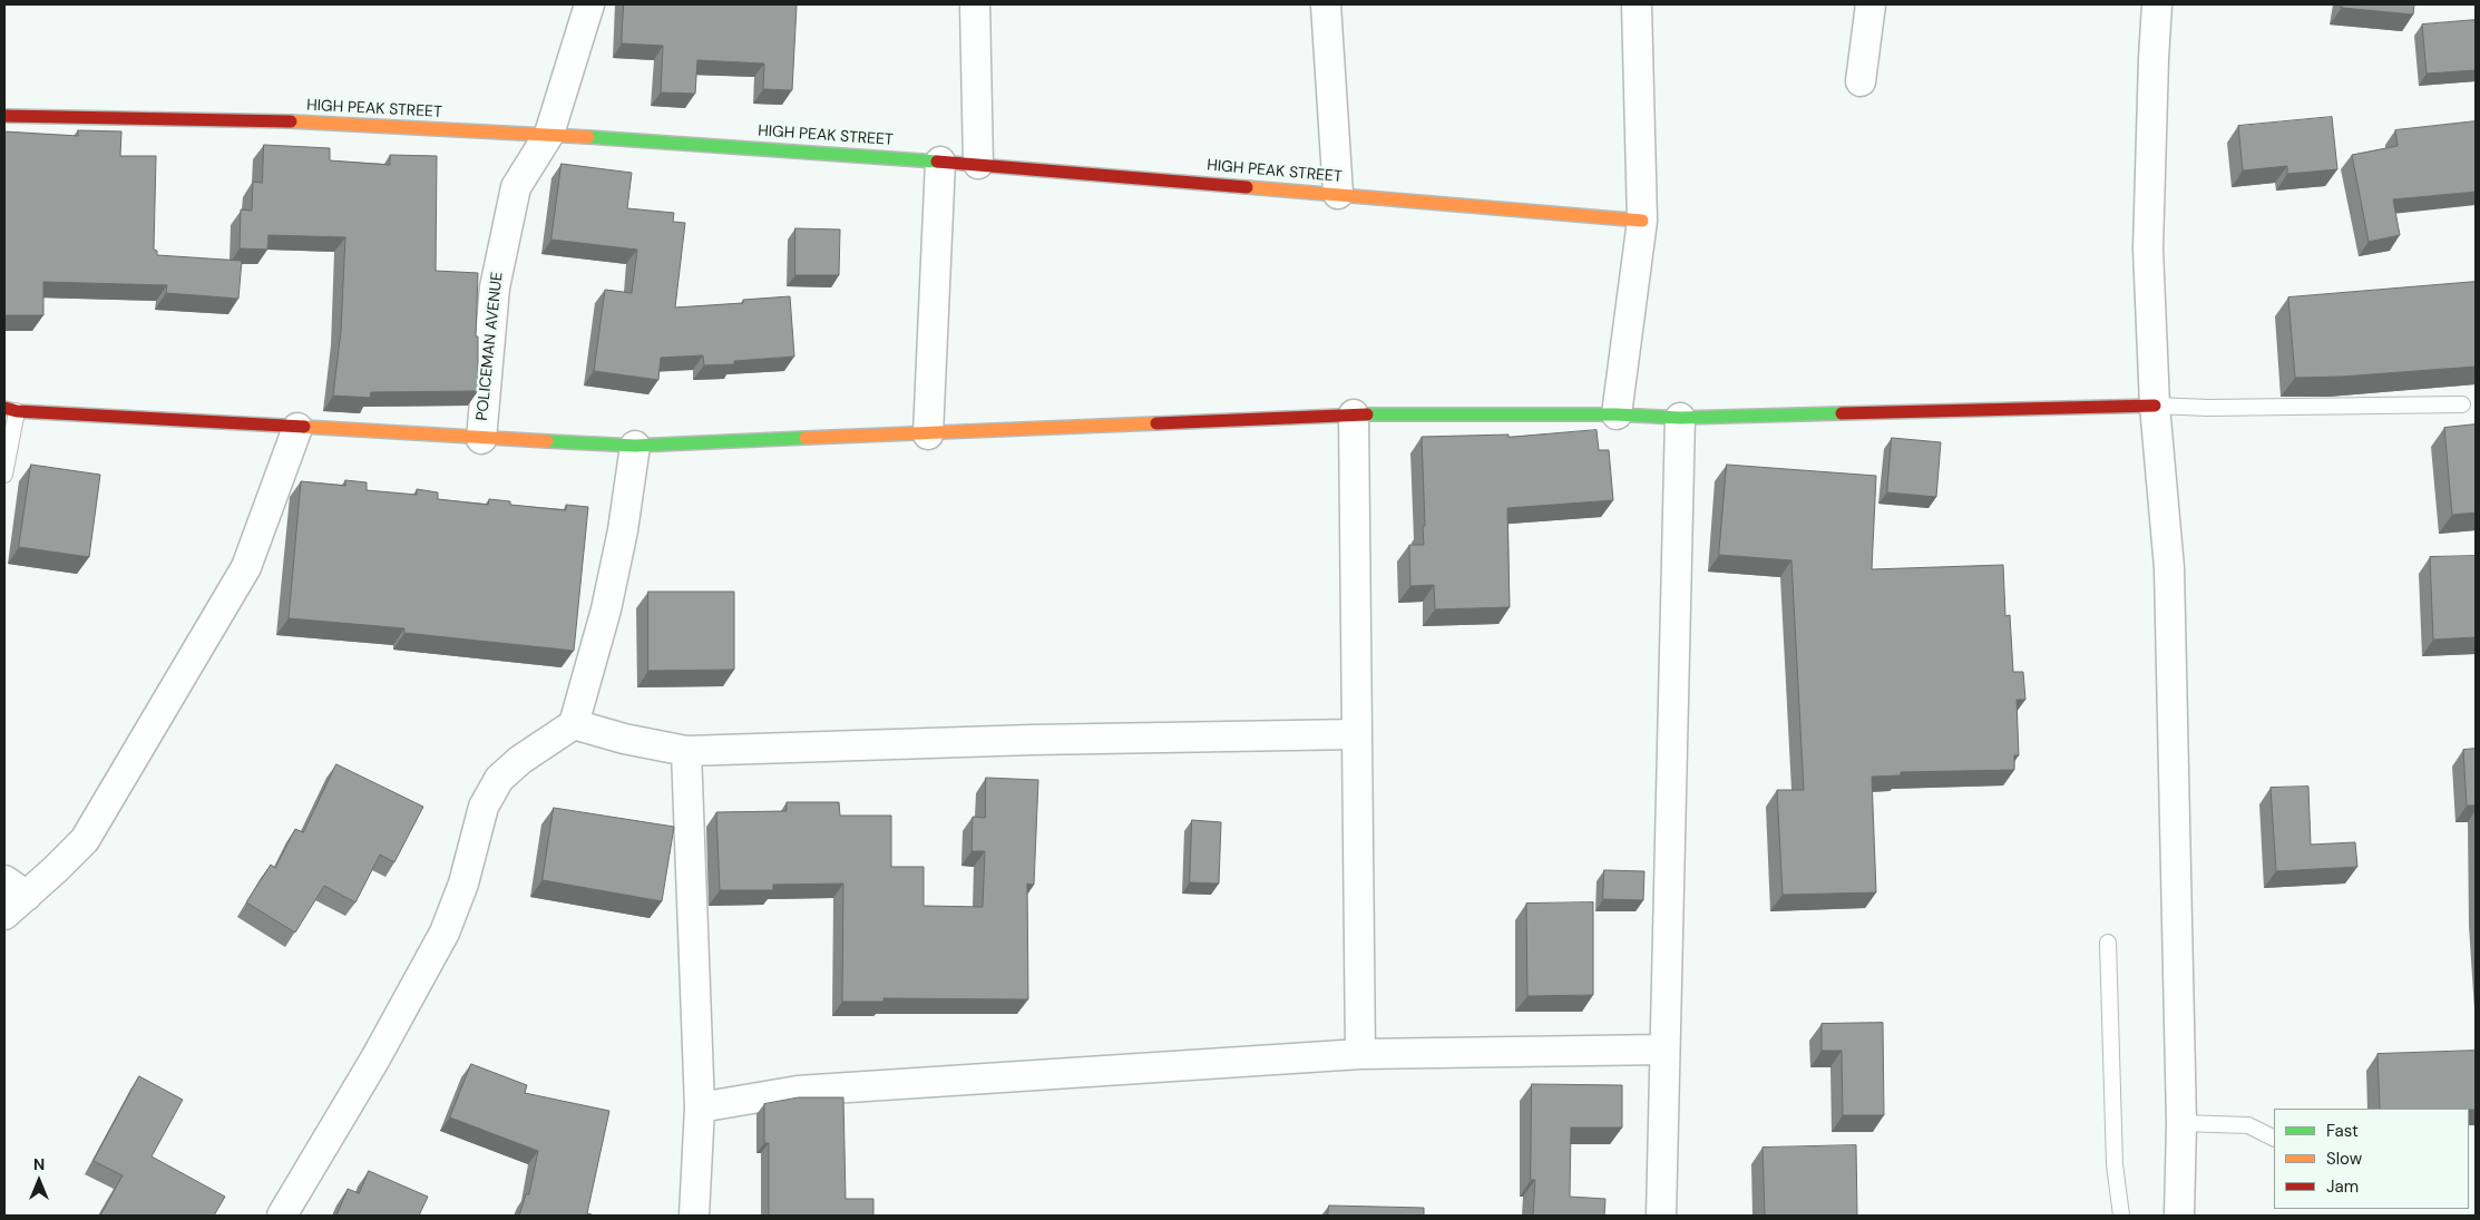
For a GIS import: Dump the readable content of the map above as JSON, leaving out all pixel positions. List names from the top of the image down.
{
  "streets": {
    "street": ["HIGH PEAK STREET", "POLICEMAN AVENUE"]
  },
  "crossings": [
    ["HIGH PEAK STREET", "POLICEMAN AVENUE"]
  ],
  "legend": ["Fast", "Slow", "Jam"],
  "north": "top"
}
